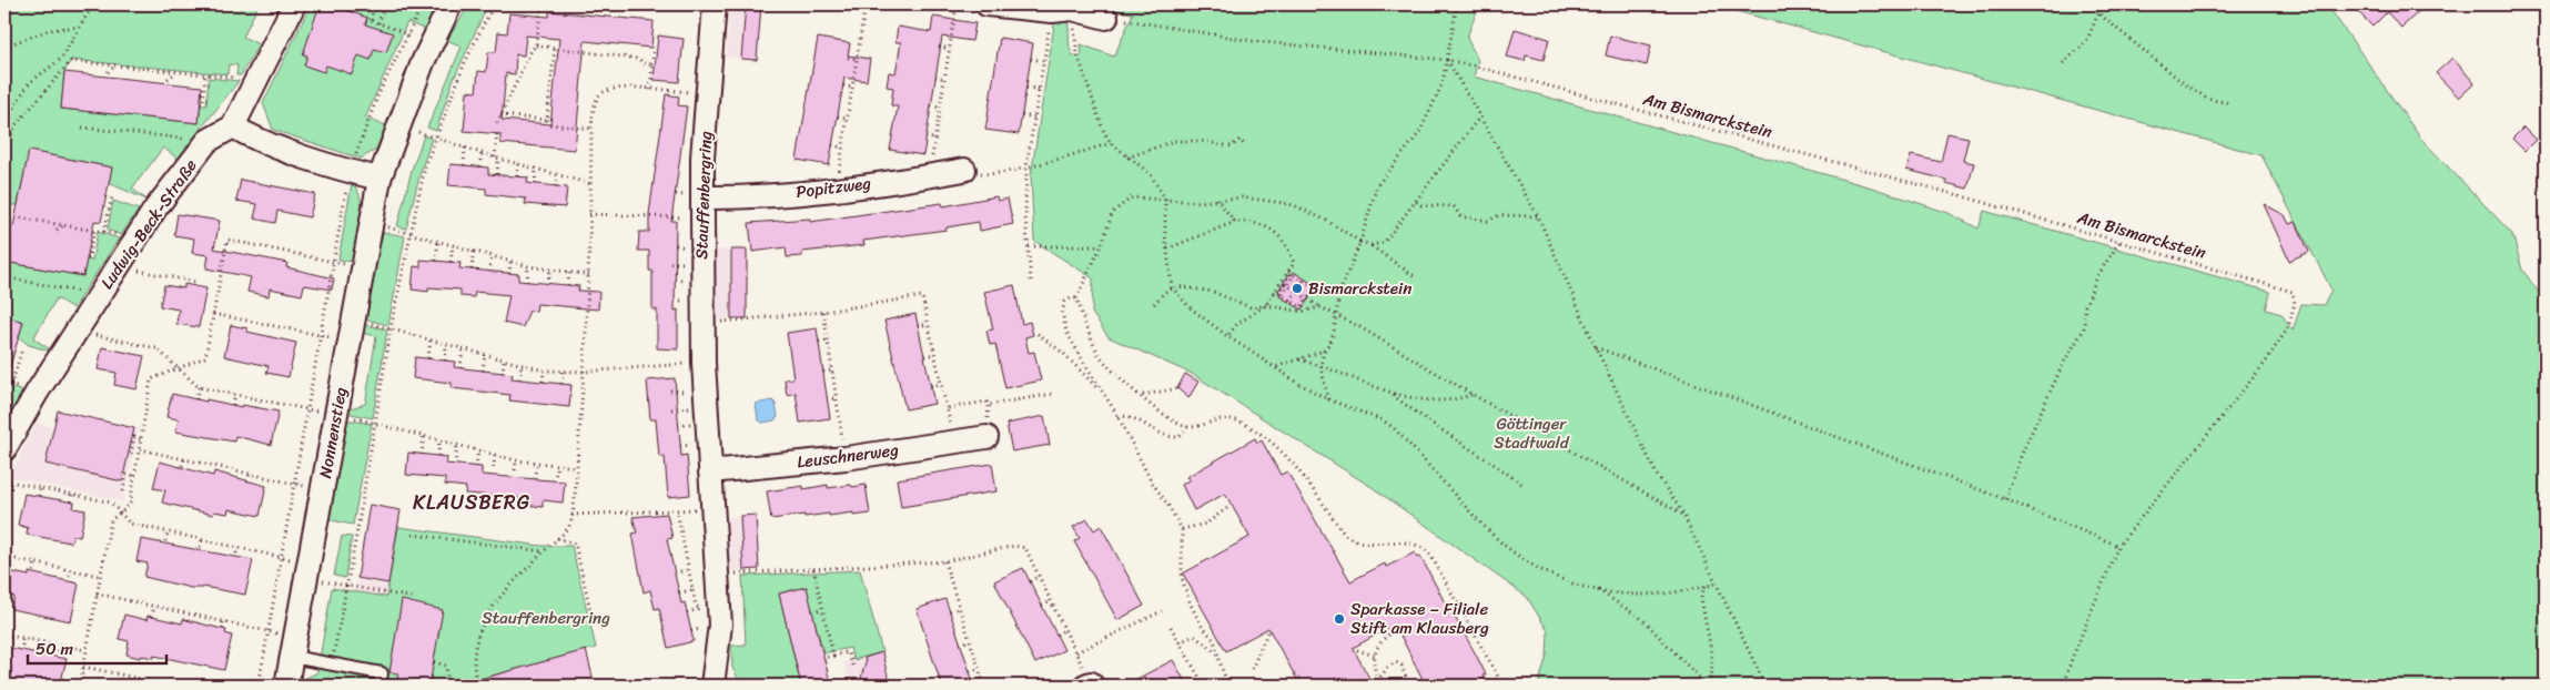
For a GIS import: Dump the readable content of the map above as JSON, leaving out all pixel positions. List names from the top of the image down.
{
  "streets": {
    "street": [
      "Popitzweg",
      "Stauffenbergring",
      "Ludwig-Beck-Straße",
      "Nonnenstieg",
      "Leuschnerweg"
    ],
    "path": ["Am Bismarckstein"]
  },
  "crossings": [
    ["Popitzweg", "Stauffenbergring"],
    ["Stauffenbergring", "Leuschnerweg"]
  ],
  "districts": ["KLAUSBERG"],
  "parks": ["Göttinger Stadtwald", "Stauffenbergring"],
  "places": ["Bismarckstein", "Sparkasse – Filiale Stift am Klausberg"],
  "scale_bar": "50 m"
}
